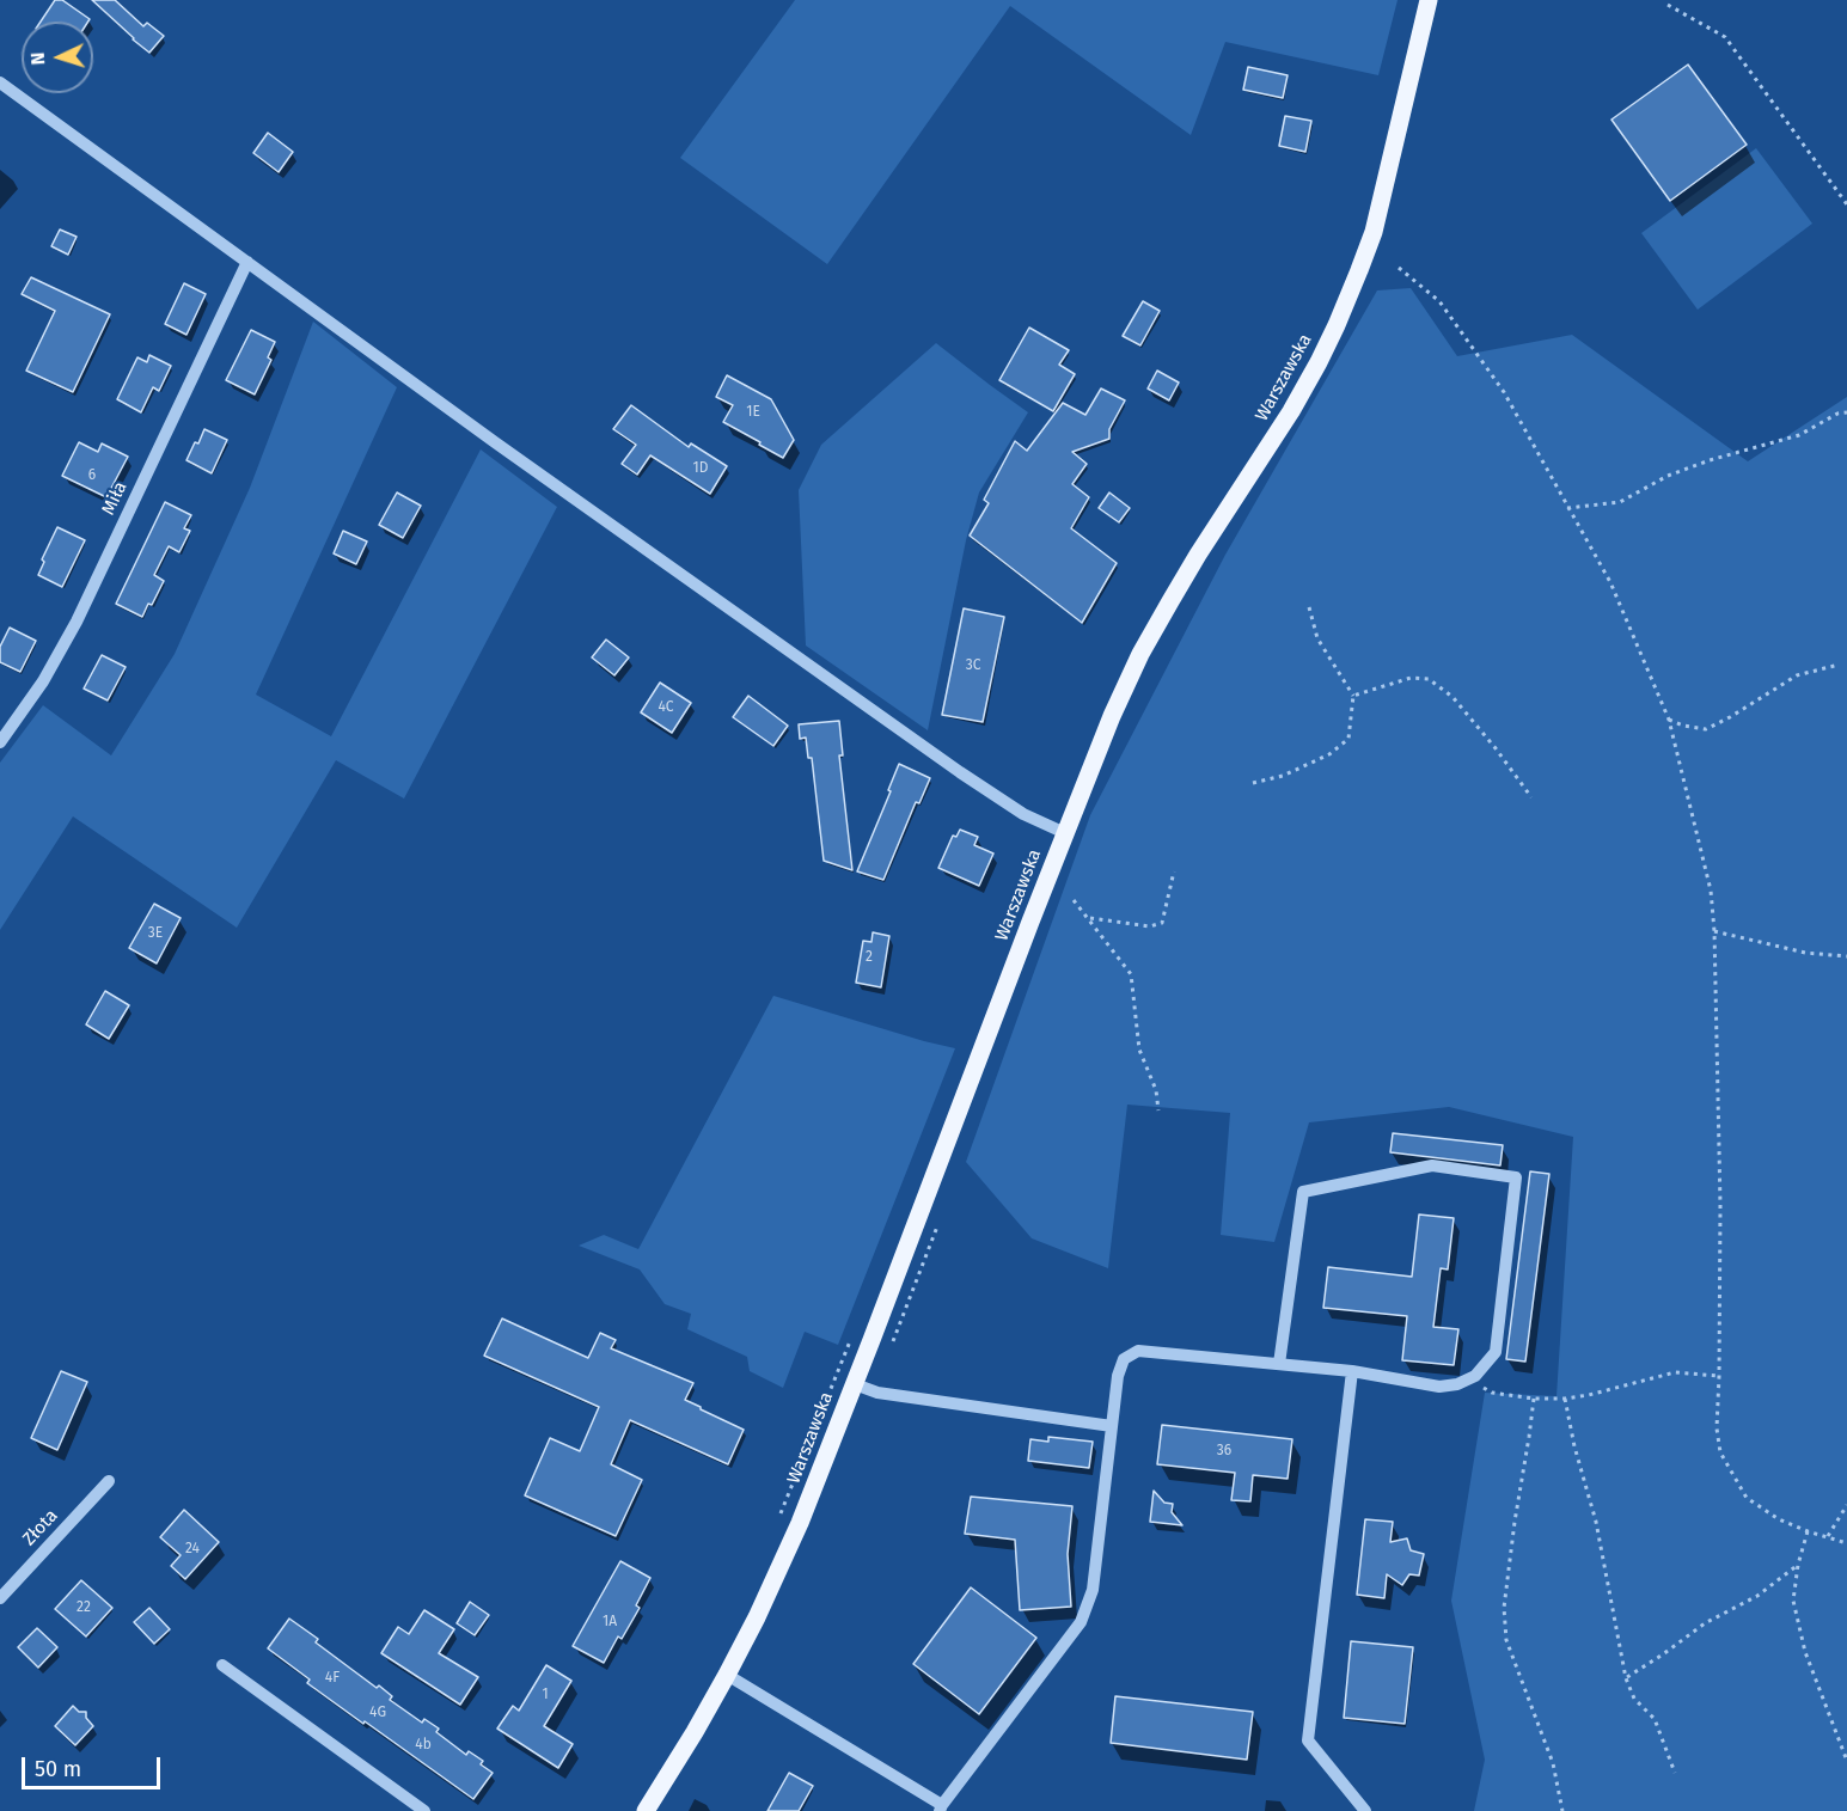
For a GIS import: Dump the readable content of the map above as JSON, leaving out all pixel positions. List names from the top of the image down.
{
  "streets": {
    "main road": ["Warszawska"],
    "street": ["Miła", "Złota"]
  },
  "house_numbers": [
    "1E",
    "1D",
    "6",
    "3C",
    "4C",
    "3E",
    "2",
    "36",
    "24",
    "22",
    "1A",
    "4F",
    "1",
    "4G",
    "4b"
  ],
  "scale_bar": "50 m",
  "north": "left"
}
